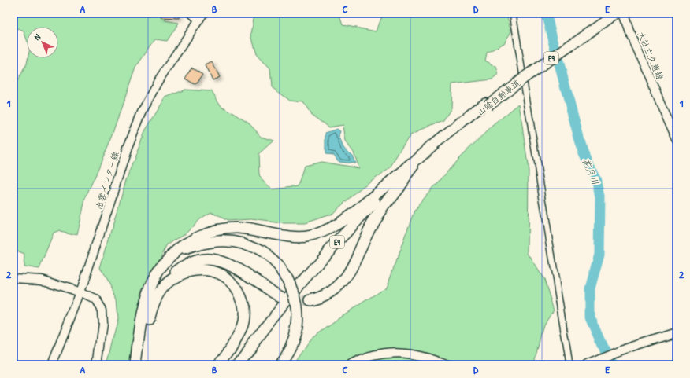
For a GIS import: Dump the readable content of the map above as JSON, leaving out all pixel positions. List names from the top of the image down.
{
  "streets": {
    "highway": ["E9", "山陰自動車道"],
    "main road": ["大社立久恵線", "出雲インター線"]
  },
  "crossings": [
    ["E9", "山陰自動車道"]
  ],
  "water": ["花月川"],
  "north": "top left",
  "grid": {
    "columns": [
      "A",
      "B",
      "C",
      "D",
      "E"
    ],
    "rows": ["1", "2"]
  }
}
